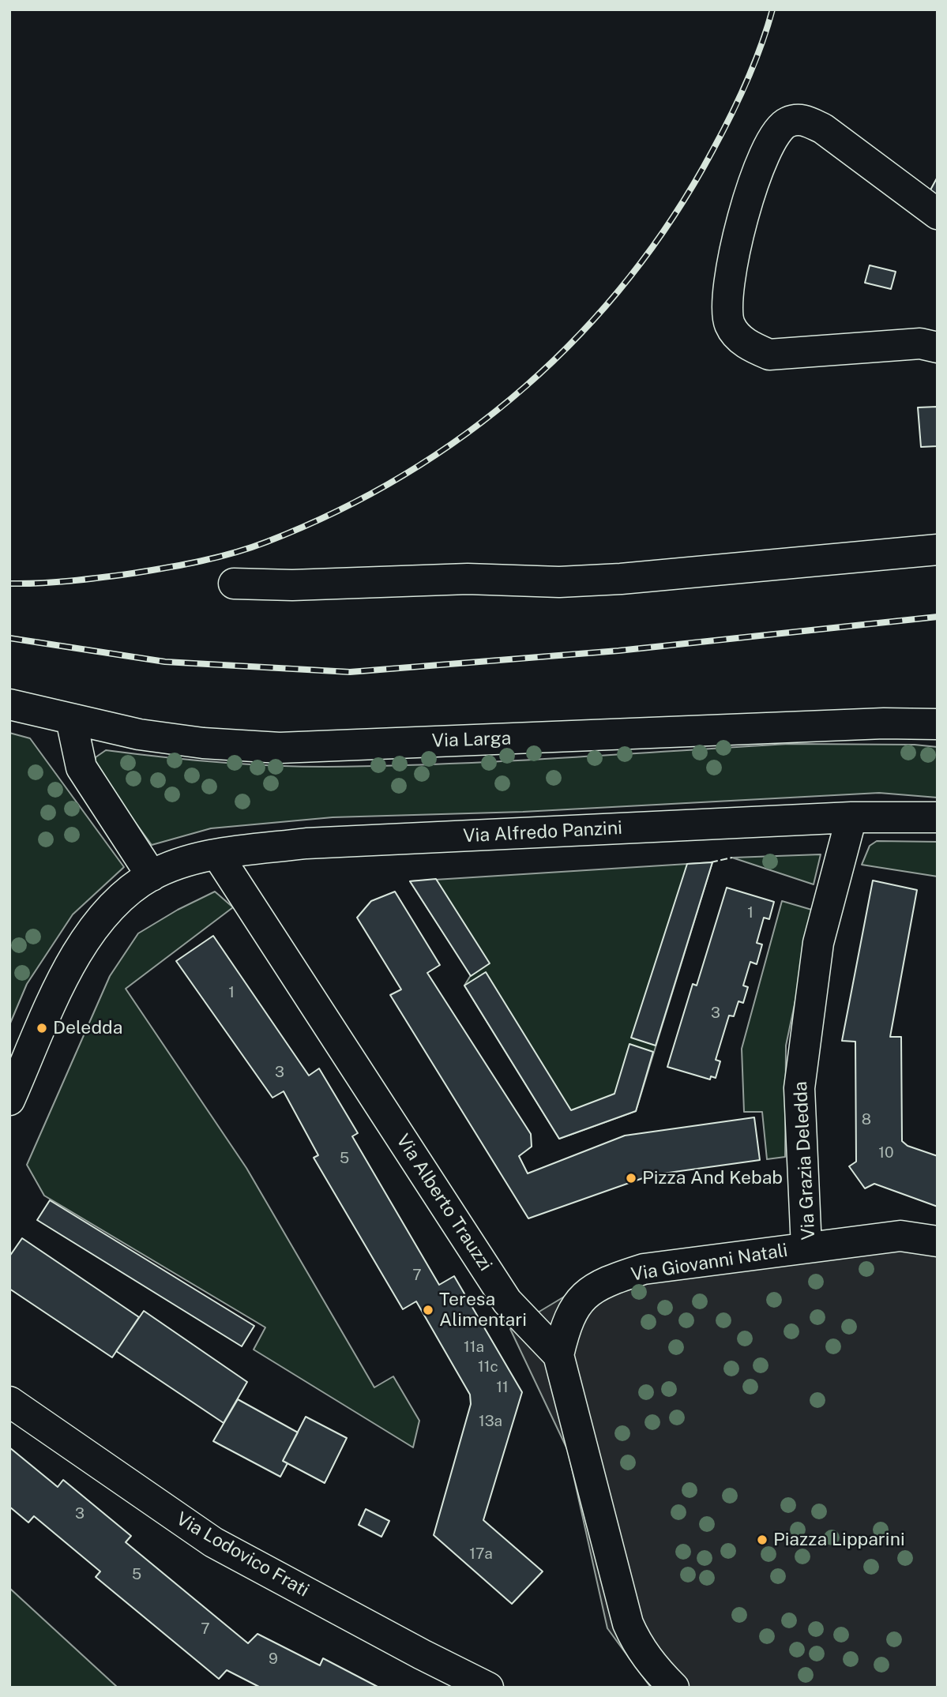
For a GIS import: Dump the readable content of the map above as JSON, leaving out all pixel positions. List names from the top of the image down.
{
  "streets": {
    "street": [
      "Via Larga",
      "Via Alfredo Panzini",
      "Via Grazia Deledda",
      "Via Alberto Trauzzi",
      "Via Giovanni Natali",
      "Via Lodovico Frati"
    ]
  },
  "crossings": [
    ["Via Alfredo Panzini", "Via Grazia Deledda"],
    ["Via Alfredo Panzini", "Via Alberto Trauzzi"],
    ["Via Grazia Deledda", "Via Giovanni Natali"],
    ["Via Alberto Trauzzi", "Via Giovanni Natali"]
  ],
  "places": [
    "Deledda",
    "Pizza And Kebab",
    "Teresa Alimentari",
    "Piazza Lipparini"
  ],
  "house_numbers": [
    "1",
    "1",
    "3",
    "3",
    "8",
    "10",
    "5",
    "7",
    "11a",
    "11c",
    "11",
    "13a",
    "3",
    "17a",
    "5",
    "7",
    "9"
  ]
}
